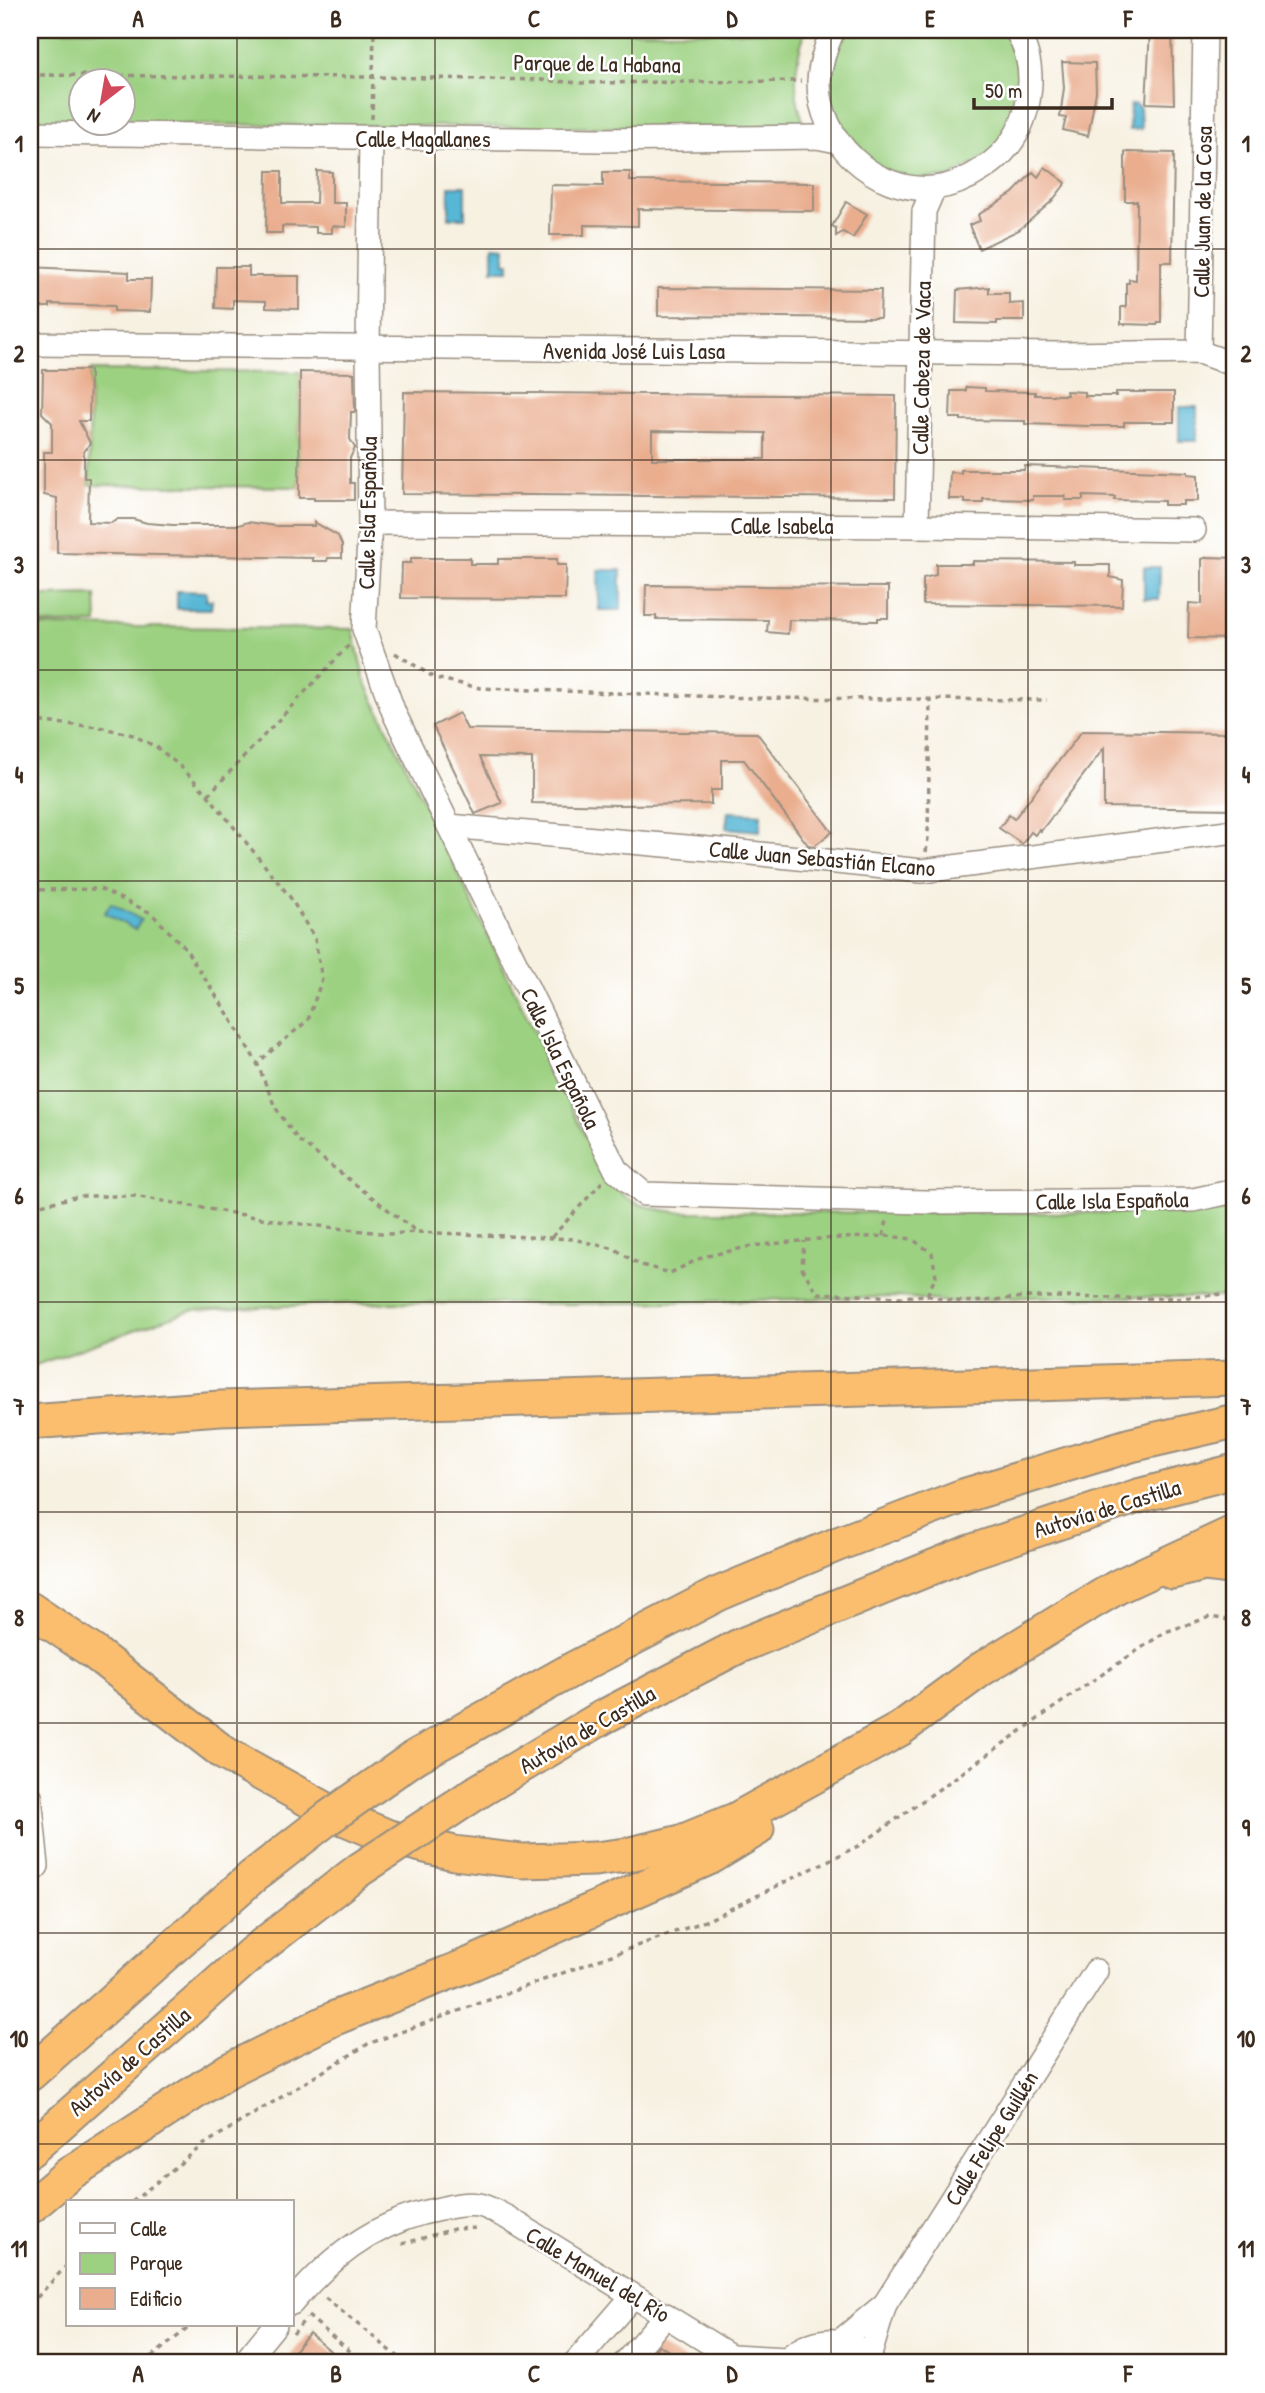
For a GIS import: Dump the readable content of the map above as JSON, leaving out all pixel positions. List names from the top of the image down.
{
  "streets": {
    "highway": ["Autovía de Castilla"],
    "street": [
      "Calle Magallanes",
      "Calle Juan de la Cosa",
      "Avenida José Luis Lasa",
      "Calle Cabeza de Vaca",
      "Calle Isla Española",
      "Calle Isabela",
      "Calle Juan Sebastián Elcano",
      "Calle Felipe Guillén",
      "Calle Manuel del Río"
    ],
    "path": ["Parque de La Habana"]
  },
  "crossings": [
    ["Calle Magallanes", "Calle Isla Española"],
    ["Calle Juan de la Cosa", "Avenida José Luis Lasa"],
    ["Avenida José Luis Lasa", "Calle Cabeza de Vaca"],
    ["Avenida José Luis Lasa", "Calle Isla Española"],
    ["Calle Cabeza de Vaca", "Calle Isabela"],
    ["Calle Isla Española", "Calle Isabela"],
    ["Calle Isla Española", "Calle Juan Sebastián Elcano"]
  ],
  "legend": ["Calle", "Parque", "Edificio"],
  "scale_bar": "50 m",
  "north": "bottom left",
  "grid": {
    "columns": [
      "A",
      "B",
      "C",
      "D",
      "E",
      "F"
    ],
    "rows": [
      "1",
      "2",
      "3",
      "4",
      "5",
      "6",
      "7",
      "8",
      "9",
      "10",
      "11"
    ]
  }
}
